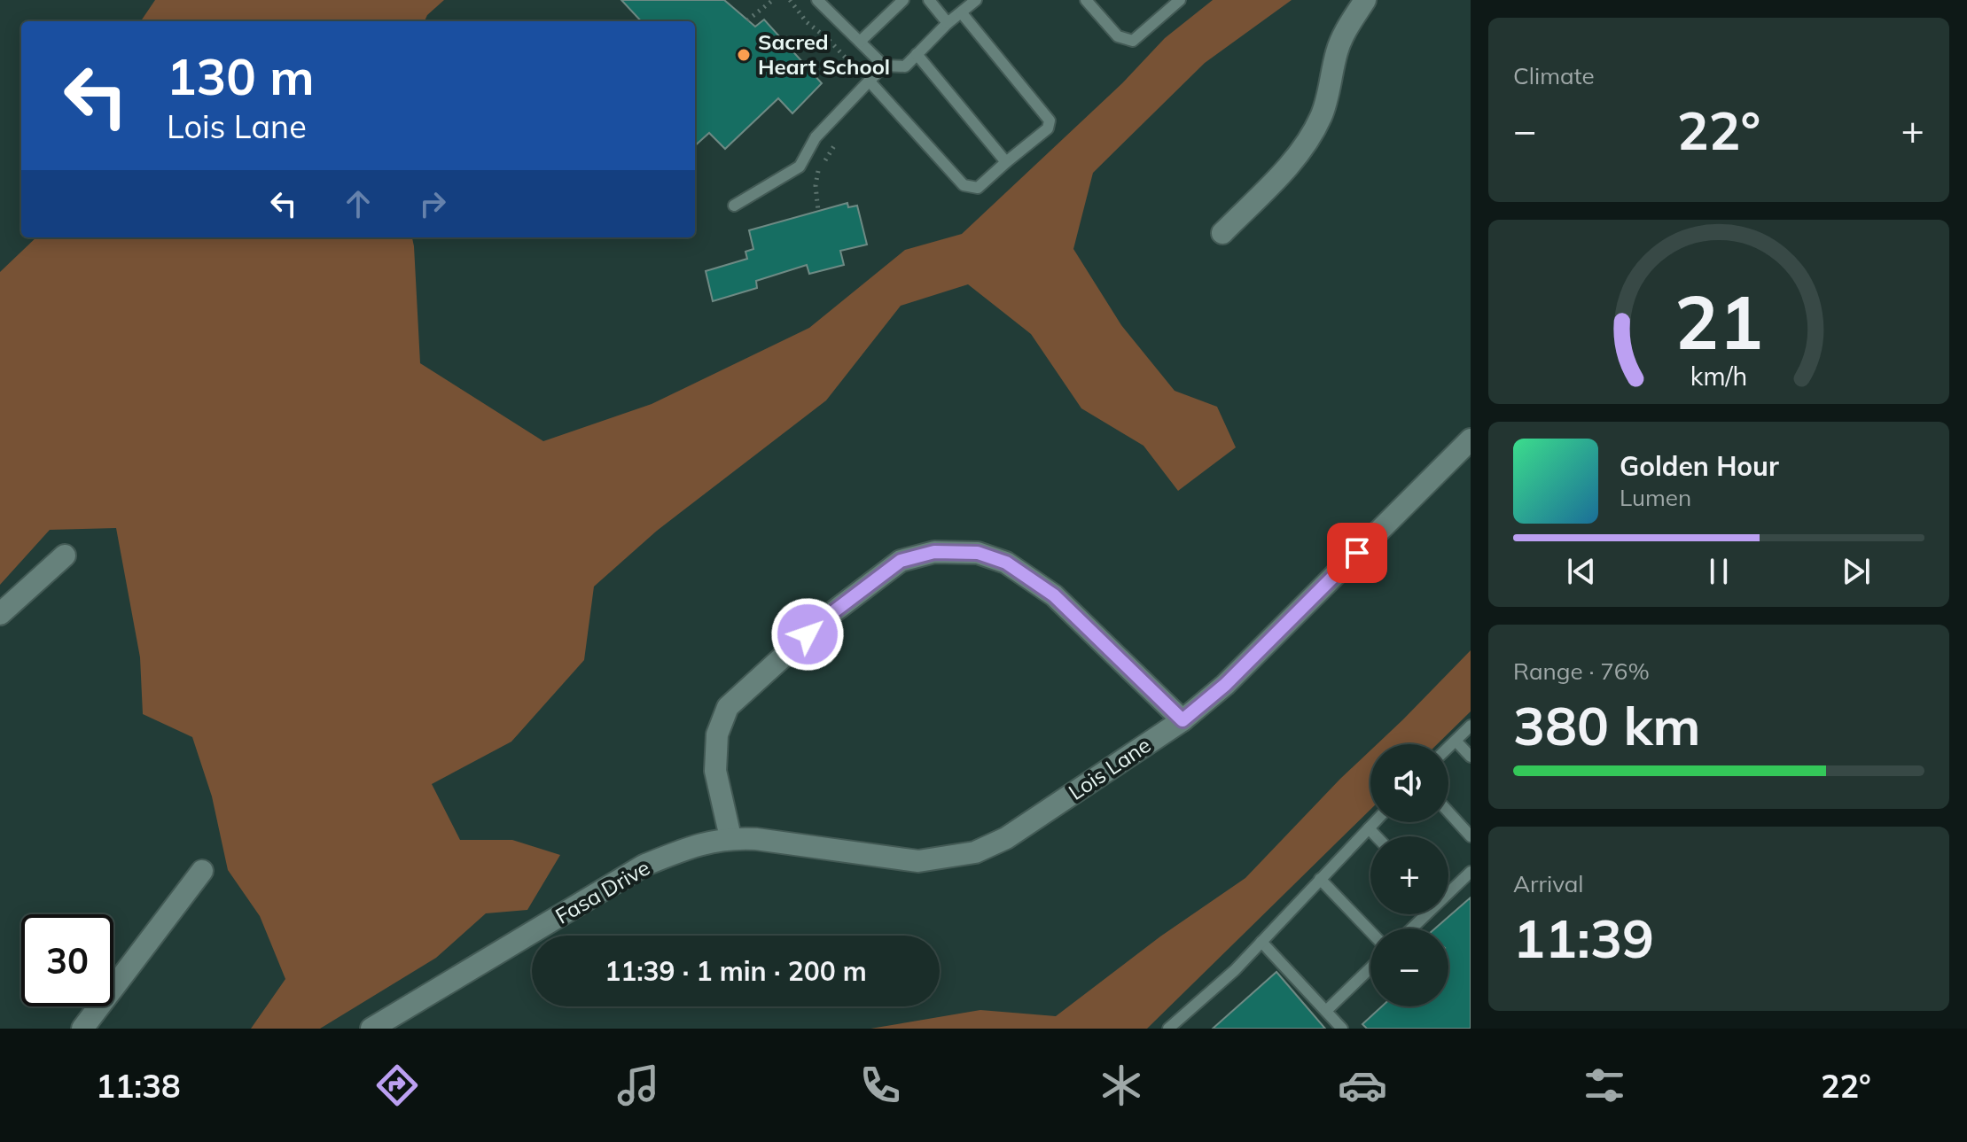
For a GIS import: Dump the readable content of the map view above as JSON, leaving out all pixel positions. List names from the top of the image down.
{
  "streets": {
    "street": ["Lois Lane", "Fasa Drive"]
  },
  "crossings": [
    ["Lois Lane", "Fasa Drive"]
  ],
  "places": ["Sacred Heart School"],
  "page": {
    "tile": [
      "Climate",
      ["Range · 76%", "380 km"],
      ["Arrival", "11:39"]
    ],
    "turn": ["130 m", "Lois Lane"],
    "heat": ["−", "22°", "+"],
    "song": ["Golden Hour", "Lumen"],
    "map_buttons": ["+", "−"],
    "limit": "30",
    "trip": "11:39 · 1 min · 200 m",
    "tabs": ["11:38", "22°"],
    "gauge": ["21", "km/h"]
  }
}
